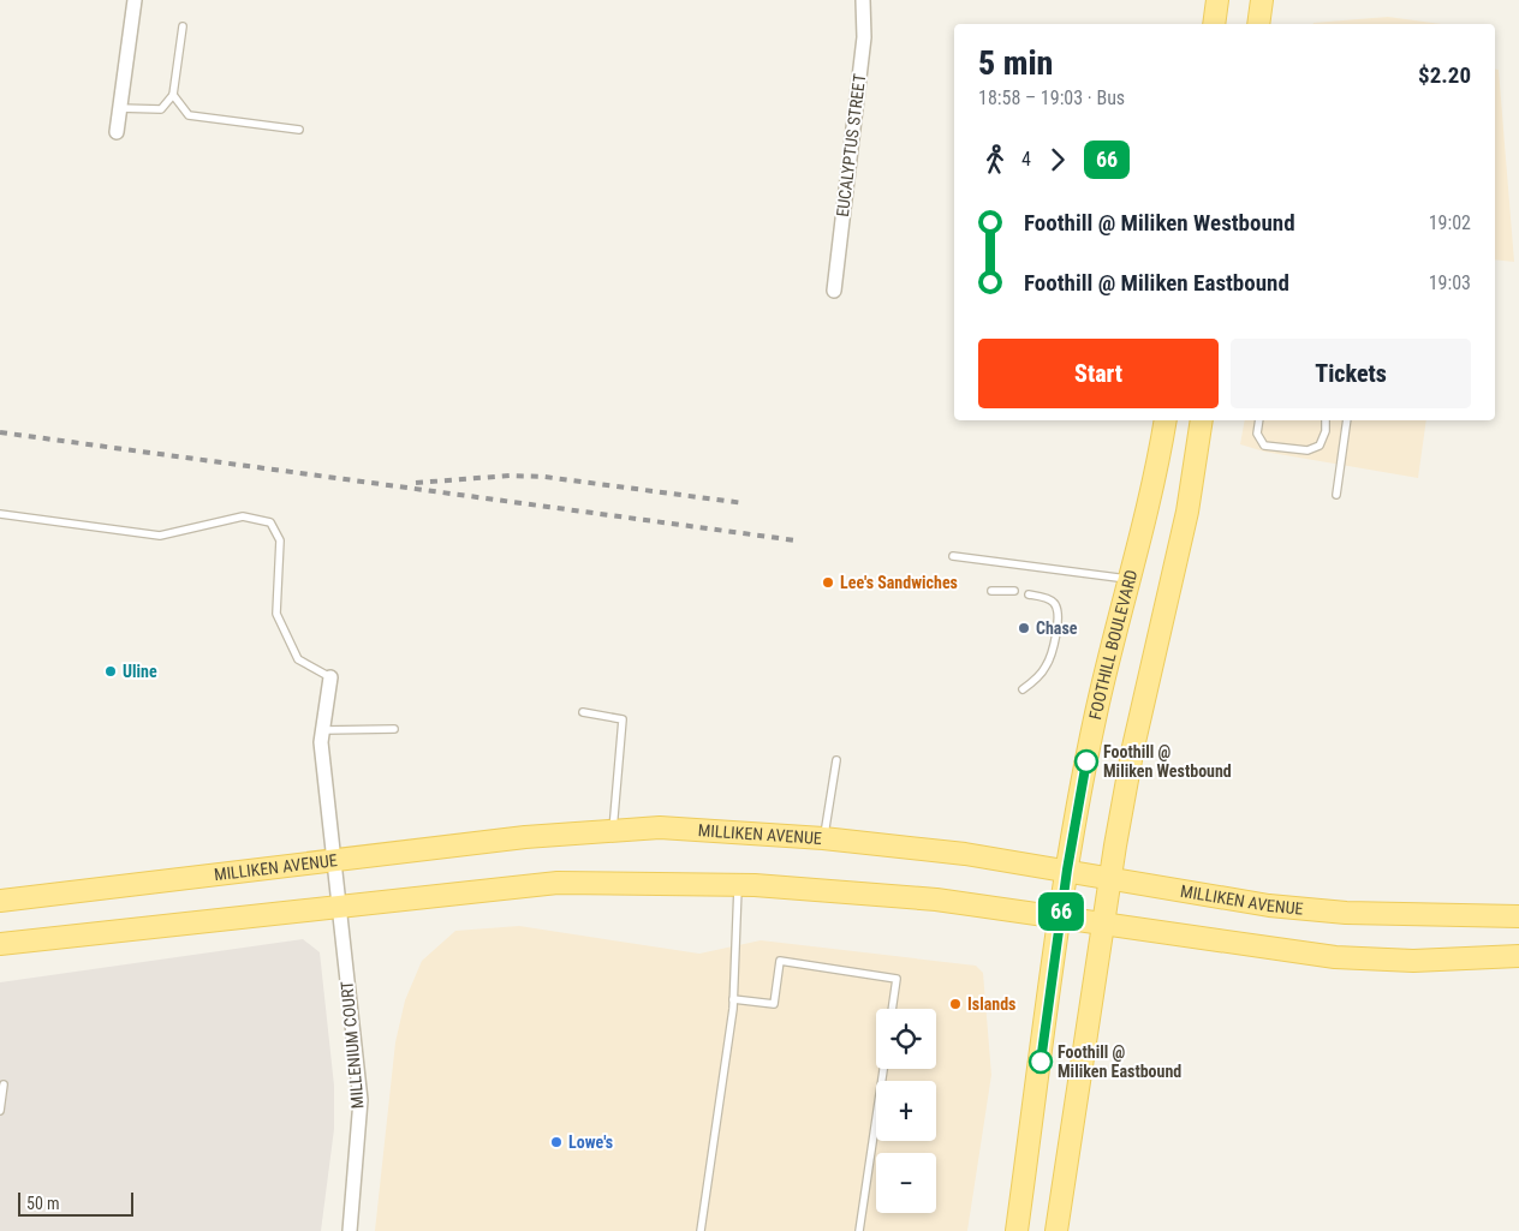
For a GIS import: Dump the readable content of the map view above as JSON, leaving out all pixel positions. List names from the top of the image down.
{
  "streets": {
    "main road": ["FOOTHILL BOULEVARD", "MILLIKEN AVENUE"],
    "street": ["EUCALYPTUS STREET", "MILLENIUM COURT"]
  },
  "crossings": [
    ["FOOTHILL BOULEVARD", "MILLIKEN AVENUE"],
    ["MILLIKEN AVENUE", "MILLENIUM COURT"]
  ],
  "places": [
    "Lee's Sandwiches",
    "Chase",
    "Uline",
    "Foothill @ Miliken Westbound",
    "Islands",
    "Foothill @ Miliken Eastbound",
    "Lowe's"
  ],
  "lines": ["bus line 66"],
  "scale_bar": "50 m",
  "page": {
    "on_map": "66",
    "heading": ["5 min", "18:58 – 19:03 · Bus", "$2.20"],
    "legs": ["4", "66"],
    "list": [
      {
        "name": "Foothill @ Miliken Westbound",
        "value": "19:02"
      },
      {
        "name": "Foothill @ Miliken Eastbound",
        "value": "19:03"
      }
    ],
    "buttons": ["Start", "Tickets"],
    "map_buttons": ["+", "−"],
    "scale": "50 m"
  }
}
